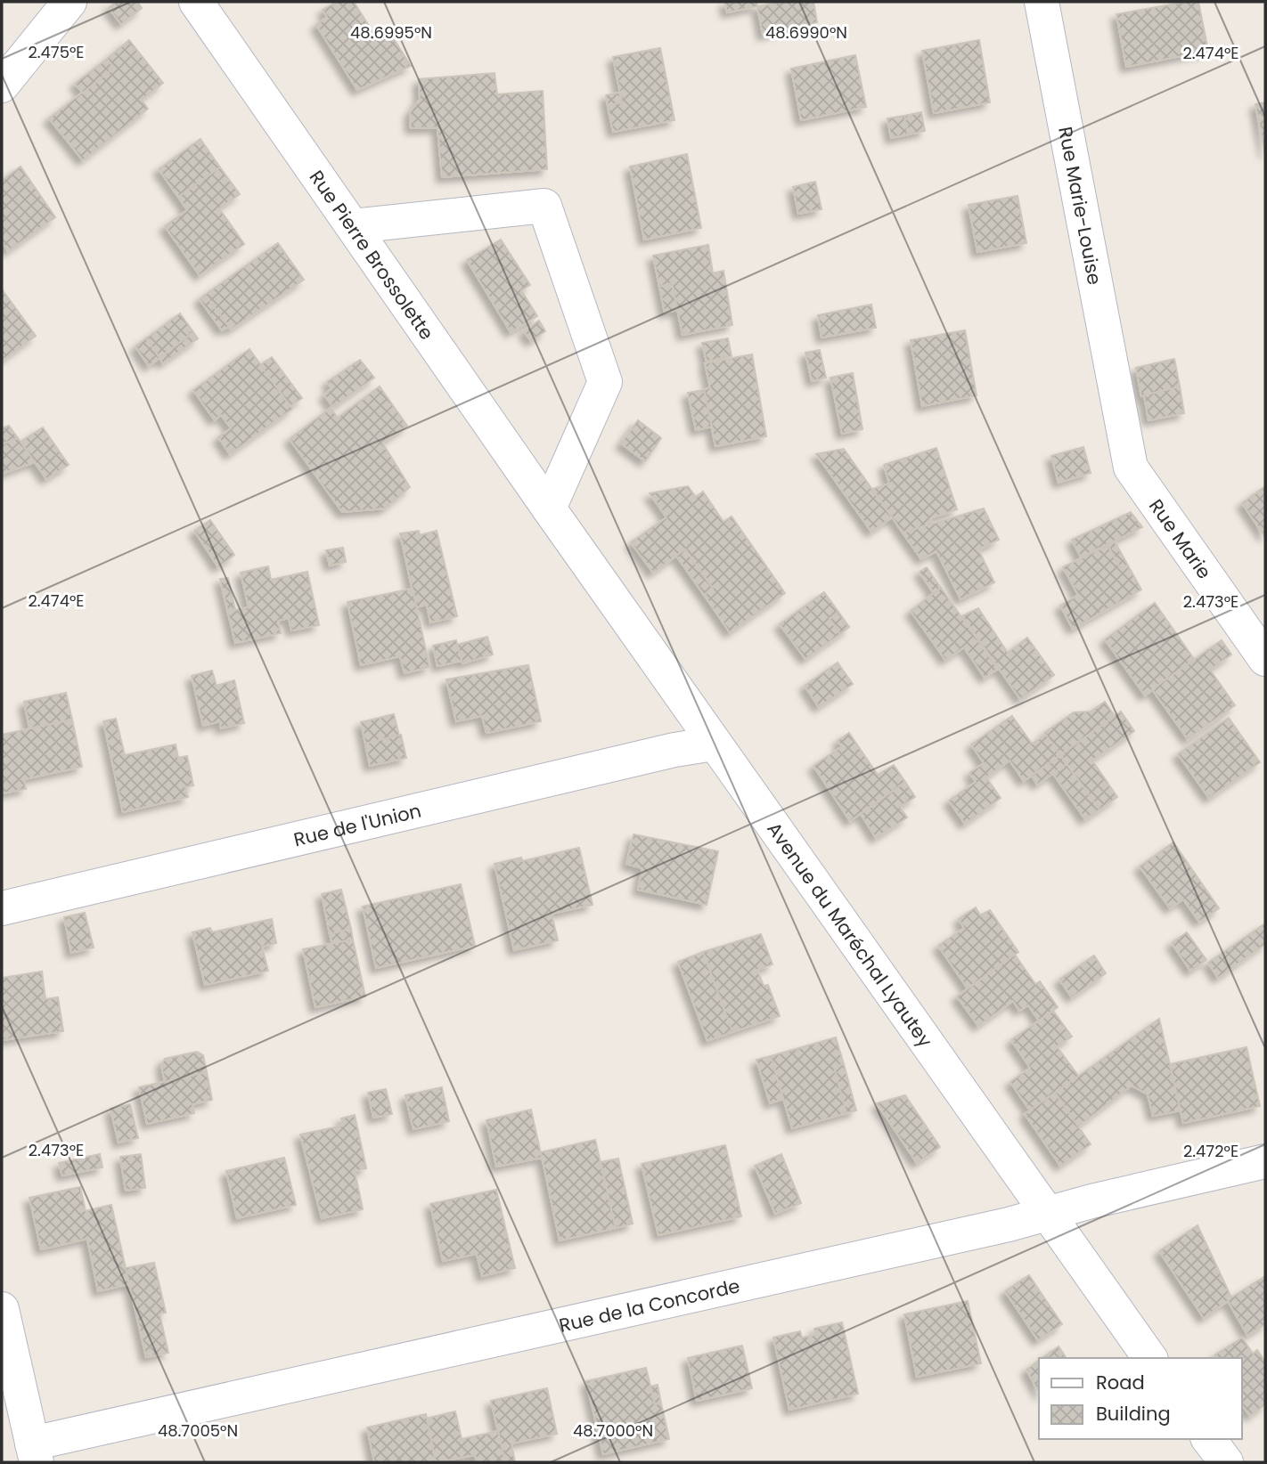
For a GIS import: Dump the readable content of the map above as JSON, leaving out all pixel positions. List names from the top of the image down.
{
  "streets": {
    "street": [
      "Rue Marie-Louise",
      "Rue Pierre Brossolette",
      "Rue Marie",
      "Rue de l'Union",
      "Avenue du Maréchal Lyautey",
      "Rue de la Concorde"
    ]
  },
  "crossings": [
    ["Rue Marie-Louise", "Rue Marie"],
    ["Rue Pierre Brossolette", "Avenue du Maréchal Lyautey"],
    ["Rue de l'Union", "Avenue du Maréchal Lyautey"],
    ["Avenue du Maréchal Lyautey", "Rue de la Concorde"]
  ],
  "legend": ["Road", "Building"],
  "coordinates": [
    "48.6995°N",
    "48.6990°N",
    "2.475°E",
    "2.474°E",
    "2.473°E",
    "2.472°E",
    "48.7005°N",
    "48.7000°N"
  ]
}
